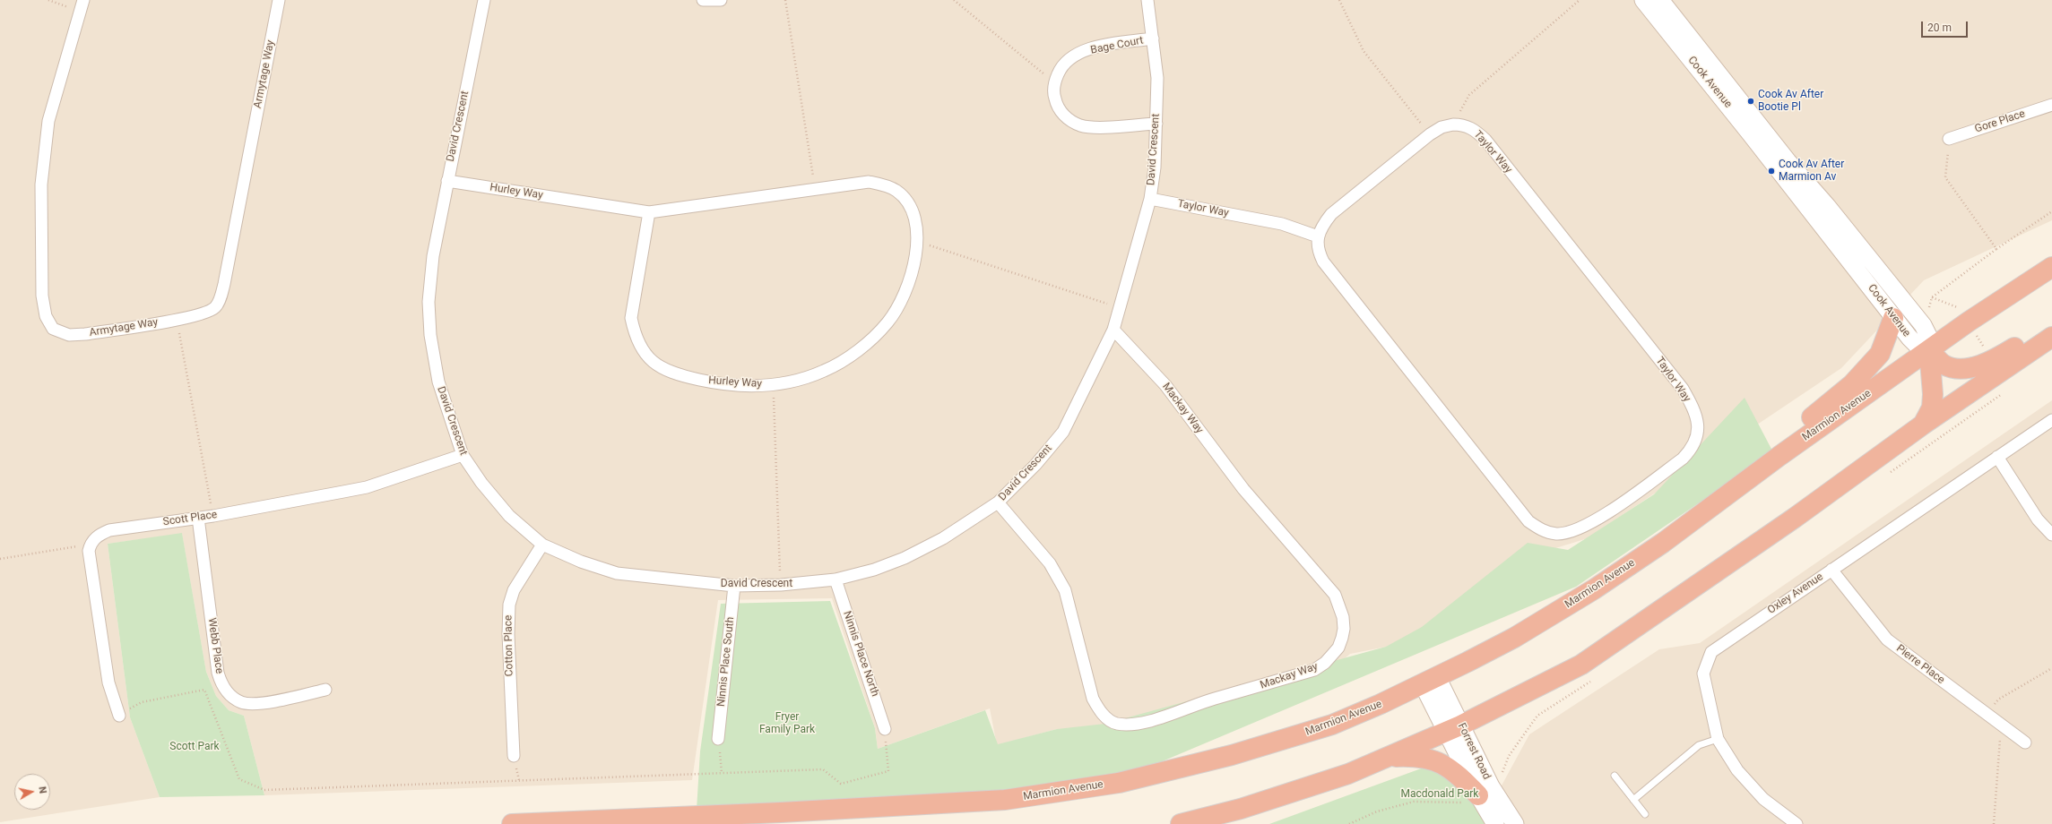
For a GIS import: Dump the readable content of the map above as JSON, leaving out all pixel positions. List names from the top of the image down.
{
  "streets": {
    "highway": ["Marmion Avenue"],
    "street": [
      "Bage Court",
      "Armytage Way",
      "Cook Avenue",
      "Gore Place",
      "David Crescent",
      "Taylor Way",
      "Hurley Way",
      "Mackay Way",
      "Scott Place",
      "Oxley Avenue",
      "Webb Place",
      "Cotton Place",
      "Ninnis Place North",
      "Ninnis Place South",
      "Pierre Place",
      "Forrest Road"
    ]
  },
  "crossings": [
    ["Bage Court", "David Crescent"],
    ["Cook Avenue", "Marmion Avenue"],
    ["David Crescent", "Taylor Way"],
    ["David Crescent", "Hurley Way"],
    ["David Crescent", "Mackay Way"],
    ["David Crescent", "Scott Place"],
    ["David Crescent", "Cotton Place"],
    ["David Crescent", "Ninnis Place North"],
    ["David Crescent", "Ninnis Place South"],
    ["Marmion Avenue", "Forrest Road"],
    ["Scott Place", "Webb Place"],
    ["Oxley Avenue", "Pierre Place"]
  ],
  "parks": ["Fryer Family Park", "Scott Park", "Macdonald Park"],
  "places": ["Cook Av After Bootie Pl", "Cook Av After Marmion Av"],
  "scale_bar": "20 m",
  "north": "right"
}
